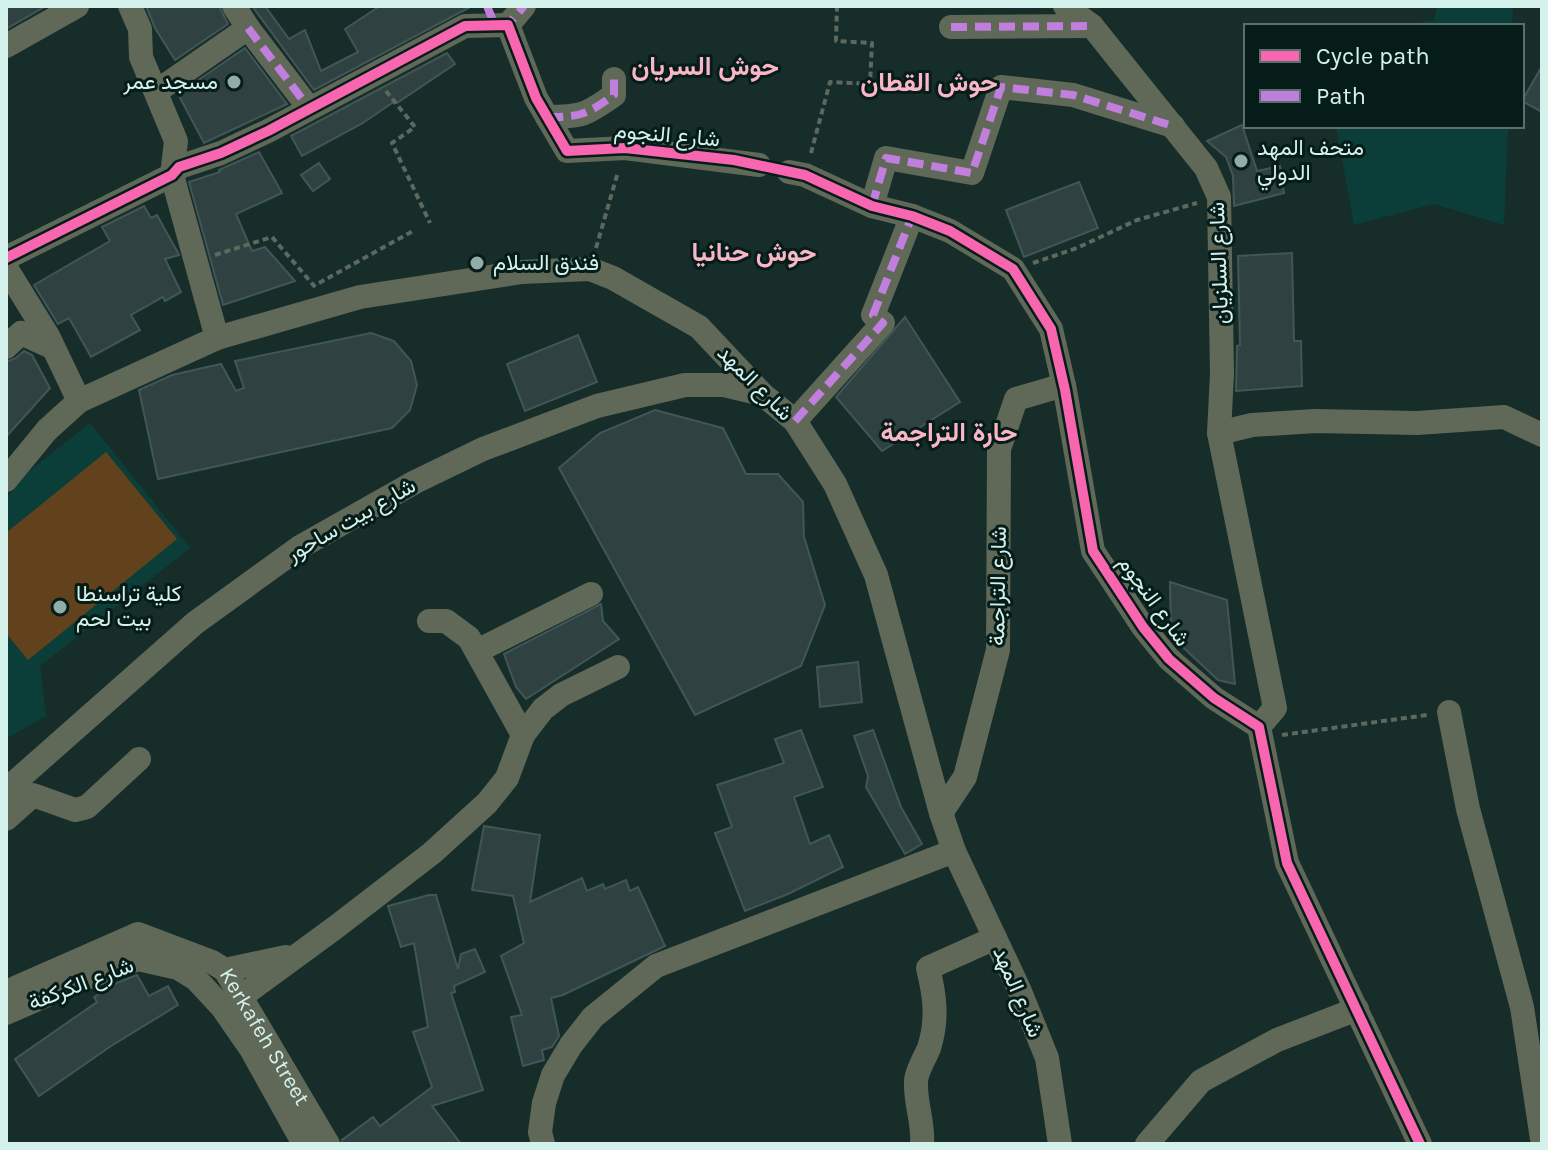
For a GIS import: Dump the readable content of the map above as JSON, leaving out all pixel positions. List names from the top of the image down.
{
  "streets": {
    "street": [
      "شارع النجوم",
      "شارع السلزيان",
      "شارع المهد",
      "شارع بيت ساحور",
      "شارع التراجمة",
      "شارع الكركفة",
      "Kerkafeh Street"
    ]
  },
  "crossings": [
    ["شارع النجوم", "شارع السلزيان"],
    ["شارع النجوم", "شارع التراجمة"],
    ["شارع المهد", "شارع بيت ساحور"],
    ["شارع المهد", "شارع التراجمة"],
    ["شارع الكركفة", "Kerkafeh Street"]
  ],
  "districts": [
    "حوش السريان",
    "حوش القطان",
    "حوش حنانيا",
    "حارة التراجمة"
  ],
  "places": [
    "مسجد عمر",
    "متحف المهد الدولي",
    "فندق السلام",
    "كلية تراسنطا بيت لحم"
  ],
  "legend": ["Cycle path", "Path"]
}
